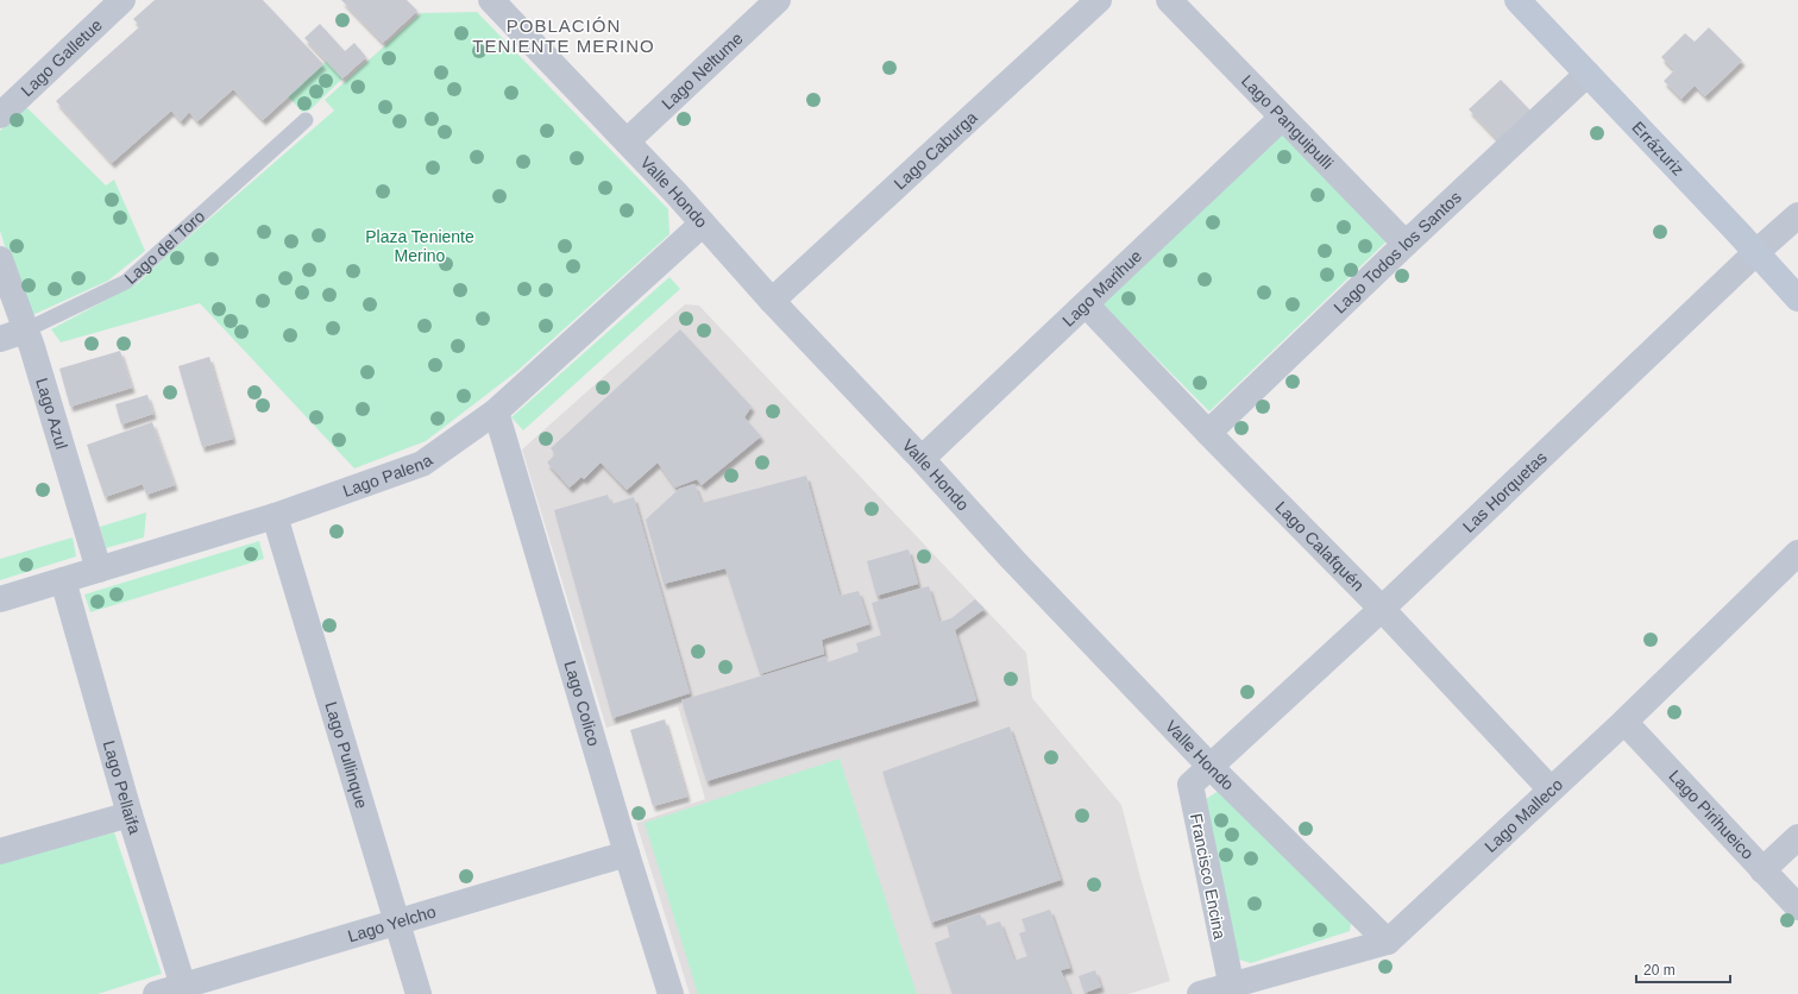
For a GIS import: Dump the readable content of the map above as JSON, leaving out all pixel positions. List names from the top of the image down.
{
  "streets": {
    "street": [
      "Lago Galletue",
      "Lago Neltume",
      "Lago Panguipulli",
      "Errázuriz",
      "Lago Caburga",
      "Valle Hondo",
      "Lago del Toro",
      "Lago Todos los Santos",
      "Lago Marihue",
      "Lago Azul",
      "Lago Palena",
      "Las Horquetas",
      "Lago Calafquén",
      "Lago Colico",
      "Lago Pullinque",
      "Lago Pellaifa",
      "Lago Pirihueico",
      "Lago Malleco",
      "Francisco Encina",
      "Lago Yelcho"
    ]
  },
  "crossings": [
    ["Lago Neltume", "Valle Hondo"],
    ["Lago Panguipulli", "Lago Todos los Santos"],
    ["Lago Panguipulli", "Lago Marihue"],
    ["Errázuriz", "Lago Todos los Santos"],
    ["Errázuriz", "Las Horquetas"],
    ["Lago Caburga", "Valle Hondo"],
    ["Valle Hondo", "Lago Marihue"],
    ["Valle Hondo", "Lago Palena"],
    ["Valle Hondo", "Las Horquetas"],
    ["Valle Hondo", "Lago Malleco"],
    ["Valle Hondo", "Francisco Encina"],
    ["Lago del Toro", "Lago Azul"],
    ["Lago Todos los Santos", "Lago Calafquén"],
    ["Lago Marihue", "Lago Calafquén"],
    ["Lago Azul", "Lago Palena"],
    ["Lago Palena", "Lago Colico"],
    ["Lago Palena", "Lago Pullinque"],
    ["Lago Palena", "Lago Pellaifa"],
    ["Las Horquetas", "Lago Calafquén"],
    ["Las Horquetas", "Francisco Encina"],
    ["Lago Calafquén", "Lago Malleco"],
    ["Lago Colico", "Lago Yelcho"],
    ["Lago Pullinque", "Lago Yelcho"],
    ["Lago Pellaifa", "Lago Yelcho"],
    ["Lago Pirihueico", "Lago Malleco"],
    ["Lago Malleco", "Francisco Encina"]
  ],
  "districts": ["POBLACIÓN TENIENTE MERINO"],
  "parks": ["Plaza Teniente Merino"],
  "scale_bar": "20 m"
}
